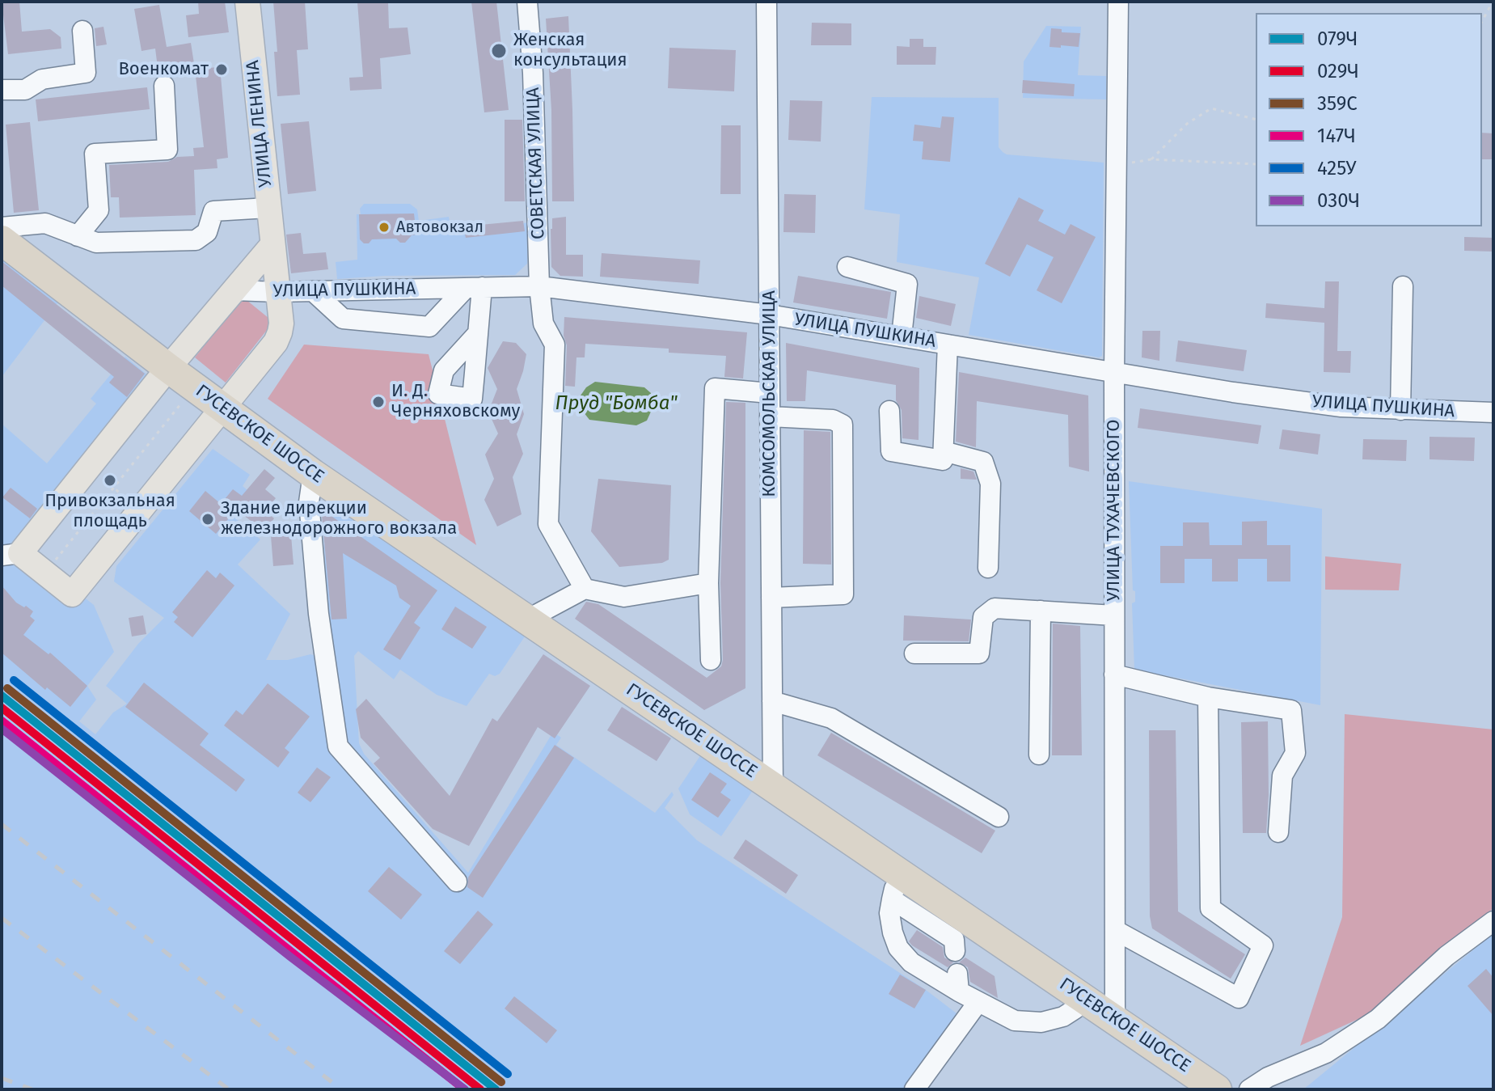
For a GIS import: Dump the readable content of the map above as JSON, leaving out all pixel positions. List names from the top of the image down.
{
  "streets": {
    "highway": ["ГУСЕВСКОЕ ШОССЕ"],
    "main road": ["УЛИЦА ЛЕНИНА"],
    "street": [
      "СОВЕТСКАЯ УЛИЦА",
      "УЛИЦА ПУШКИНА",
      "КОМСОМОЛЬСКАЯ УЛИЦА",
      "УЛИЦА ТУХАЧЕВСКОГО"
    ]
  },
  "crossings": [
    ["УЛИЦА ЛЕНИНА", "УЛИЦА ПУШКИНА"],
    ["УЛИЦА ЛЕНИНА", "ГУСЕВСКОЕ ШОССЕ"],
    ["СОВЕТСКАЯ УЛИЦА", "УЛИЦА ПУШКИНА"],
    ["УЛИЦА ПУШКИНА", "КОМСОМОЛЬСКАЯ УЛИЦА"],
    ["УЛИЦА ПУШКИНА", "УЛИЦА ТУХАЧЕВСКОГО"],
    ["КОМСОМОЛЬСКАЯ УЛИЦА", "ГУСЕВСКОЕ ШОССЕ"],
    ["ГУСЕВСКОЕ ШОССЕ", "УЛИЦА ТУХАЧЕВСКОГО"]
  ],
  "water": ["Пруд \"Бомба\""],
  "places": [
    "Женская консультация",
    "Военкомат",
    "Автовокзал",
    "И. Д. Черняховскому",
    "Привокзальная площадь",
    "Здание дирекции железнодорожного вокзала"
  ],
  "lines": [
    "transit line 425У",
    "transit line 359С",
    "transit line 079Ч",
    "transit line 029Ч",
    "transit line 147Ч",
    "transit line 030Ч"
  ],
  "legend": [
    "079Ч",
    "029Ч",
    "359С",
    "147Ч",
    "425У",
    "030Ч"
  ]
}
